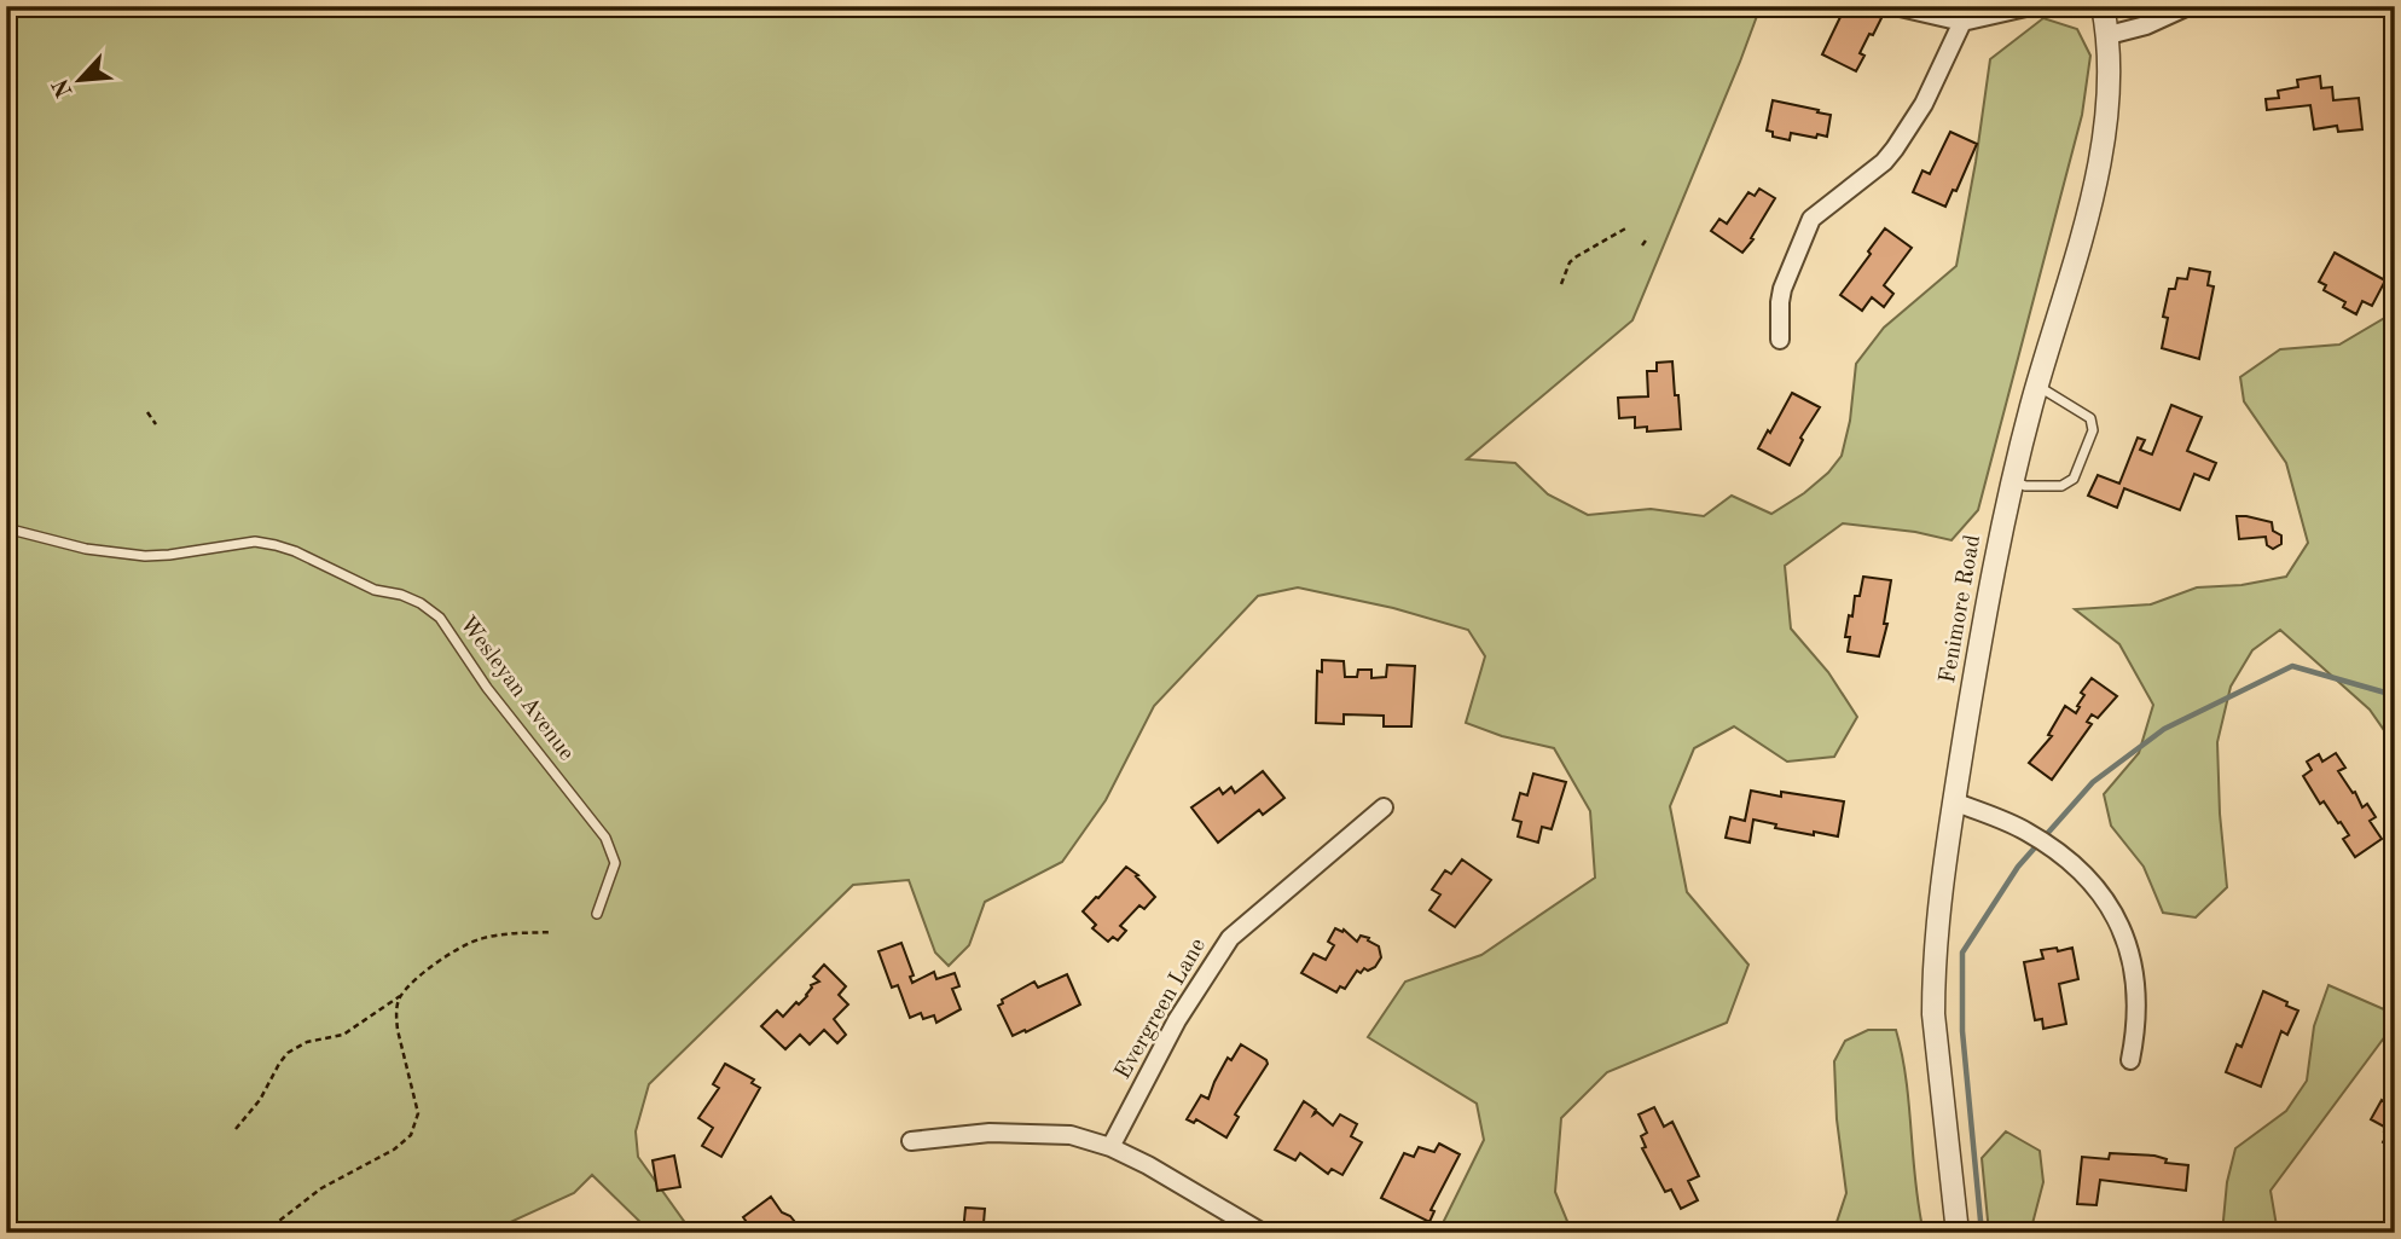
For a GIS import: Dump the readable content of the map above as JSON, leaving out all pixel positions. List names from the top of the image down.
{
  "streets": {
    "street": ["Fenimore Road", "Evergreen Lane"],
    "lane": ["Wesleyan Avenue"]
  },
  "north": "bottom left"
}
